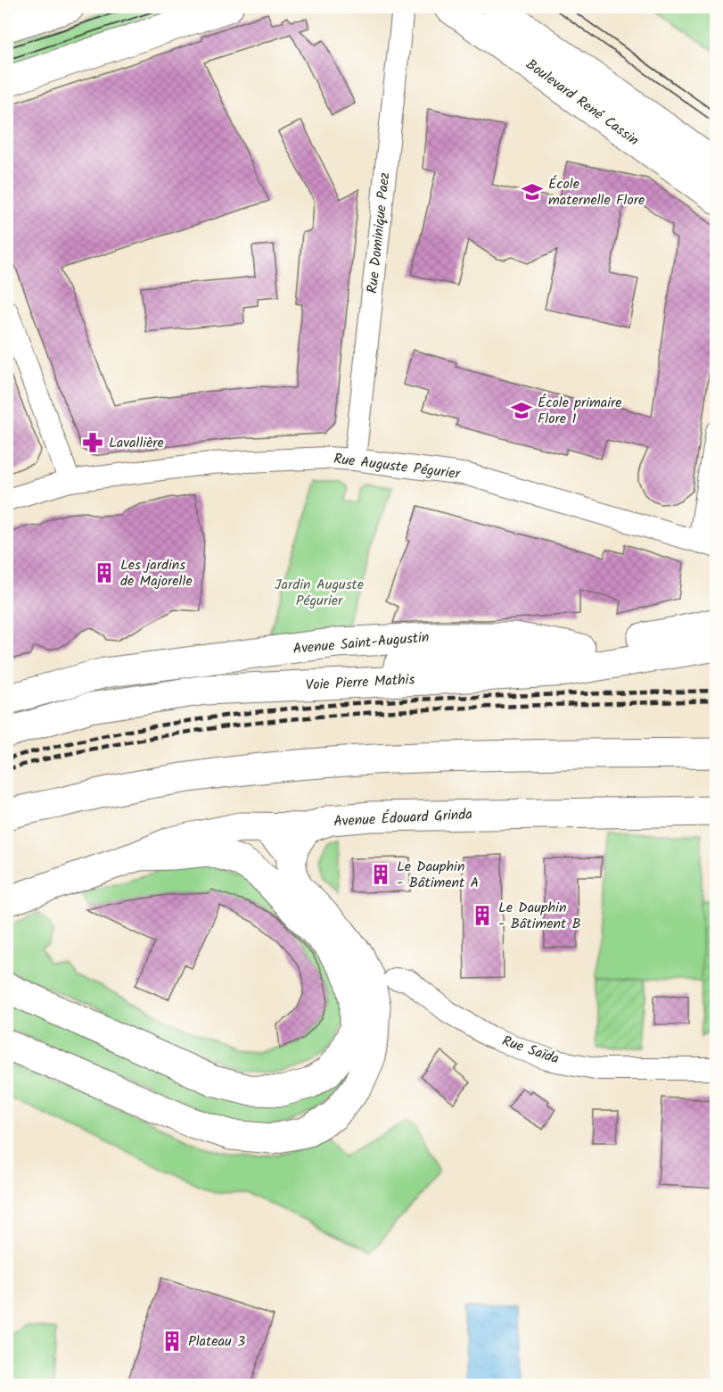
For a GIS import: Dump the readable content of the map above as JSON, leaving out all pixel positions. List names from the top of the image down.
{
  "streets": {
    "main road": [
      "Boulevard René Cassin",
      "Avenue Saint-Augustin",
      "Voie Pierre Mathis",
      "Avenue Édouard Grinda"
    ],
    "street": ["Rue Dominique Paez", "Rue Auguste Pégurier", "Rue Saïda"]
  },
  "crossings": [
    ["Rue Dominique Paez", "Rue Auguste Pégurier"]
  ],
  "parks": ["Jardin Auguste Pégurier"],
  "places": {
    "school or university": ["École maternelle Flore", "École primaire Flore 1"],
    "pharmacy": ["Lavallière"],
    "building": [
      "Les jardins de Majorelle",
      "Le Dauphin - Bâtiment A",
      "Le Dauphin - Bâtiment B",
      "Plateau 3"
    ]
  }
}
